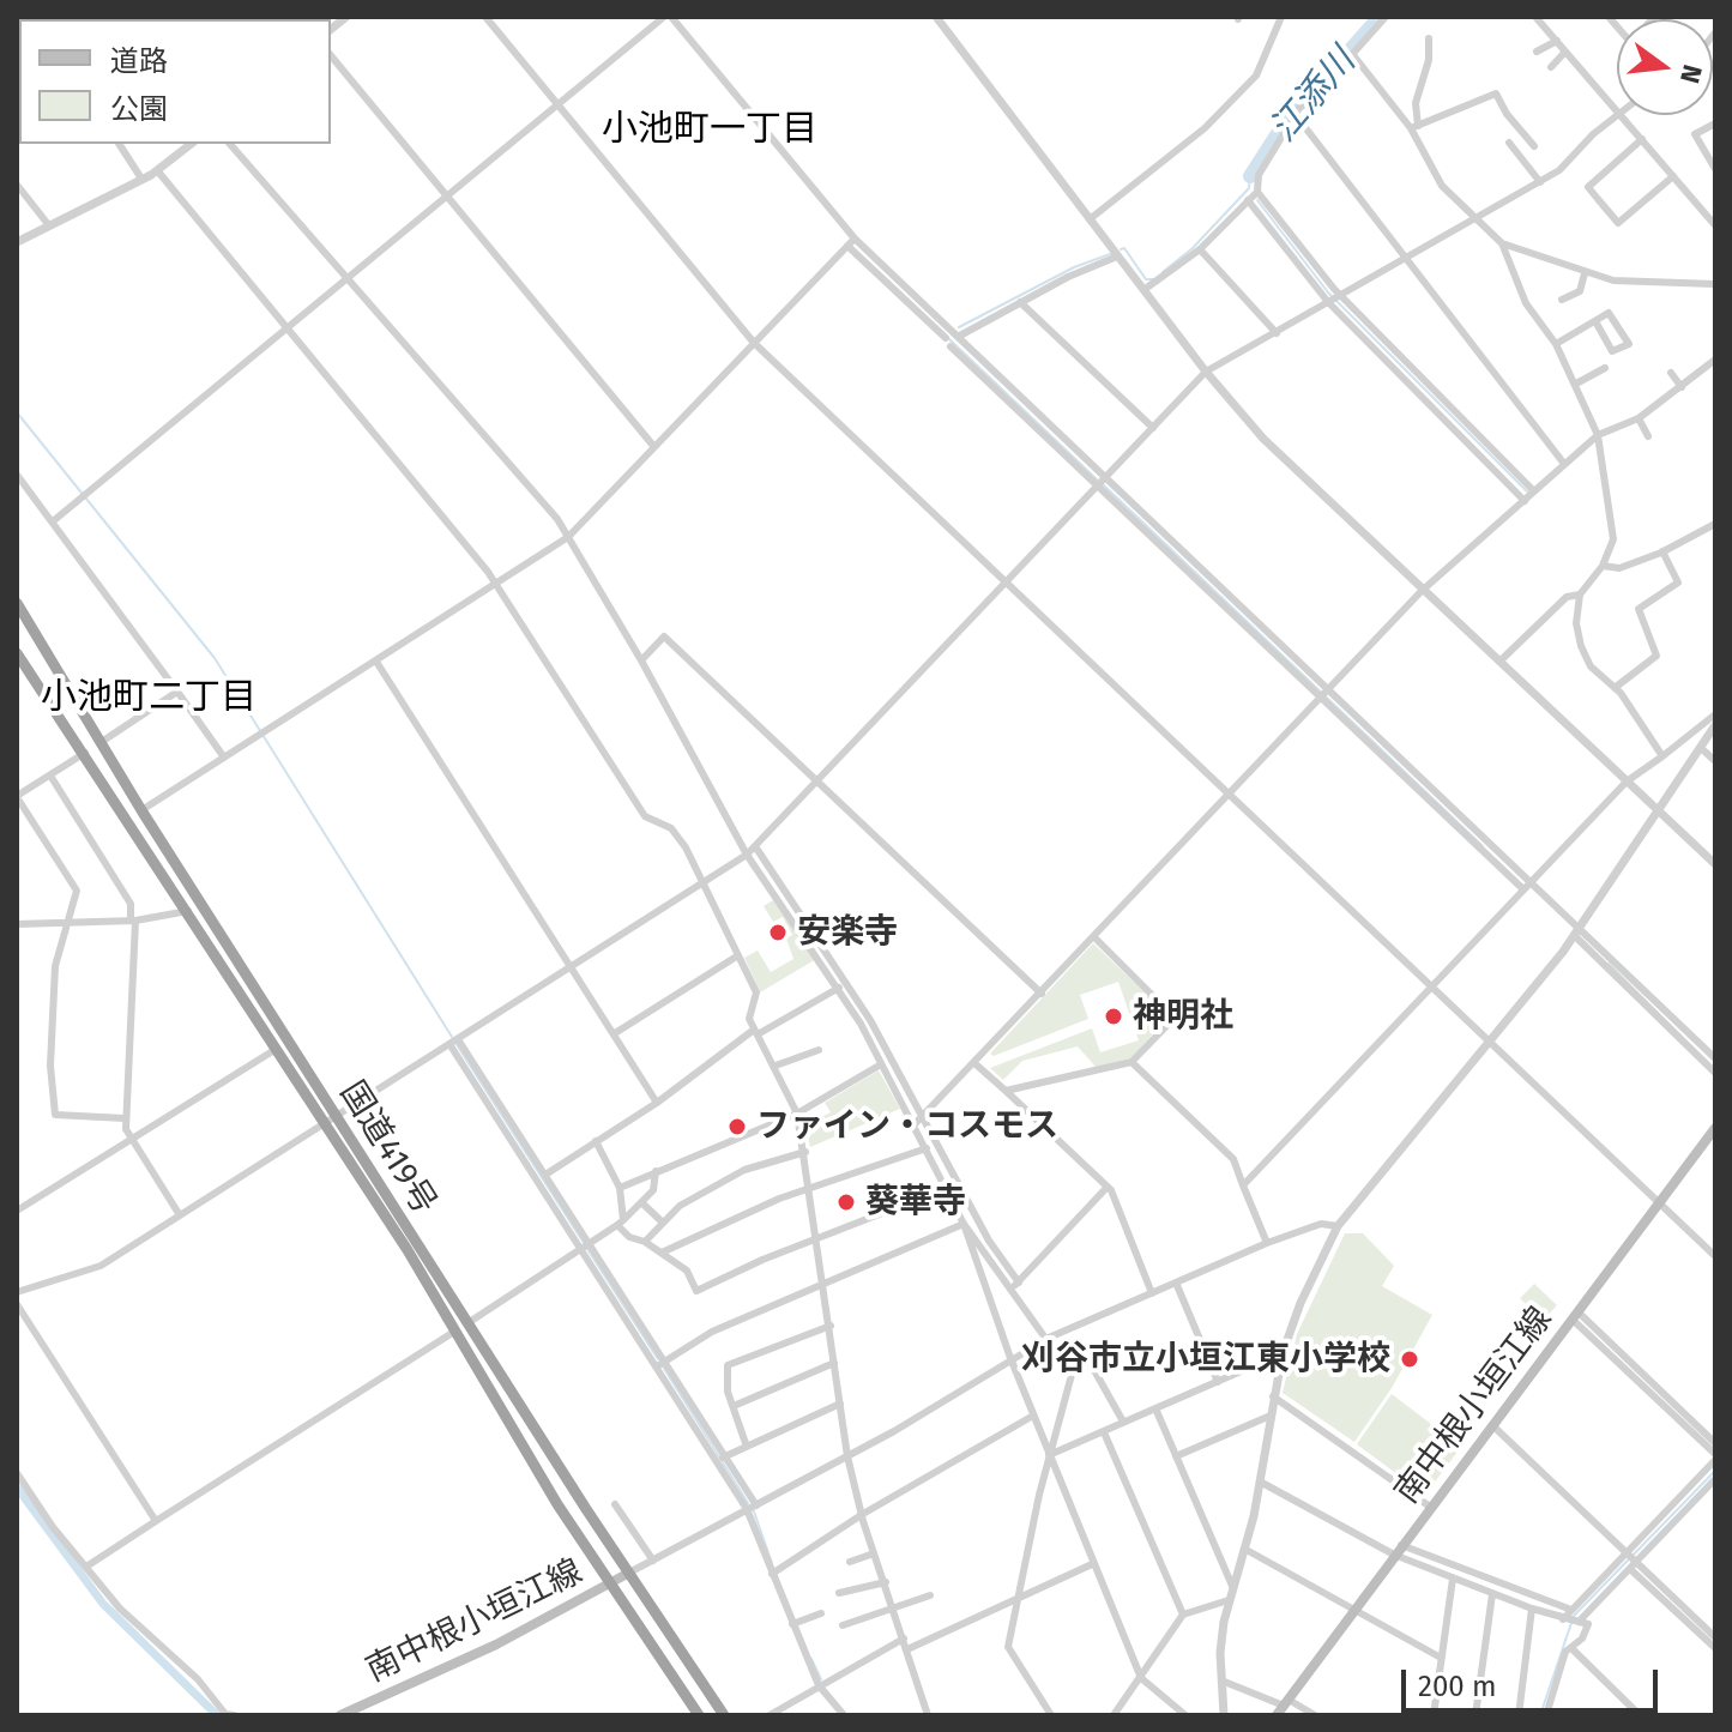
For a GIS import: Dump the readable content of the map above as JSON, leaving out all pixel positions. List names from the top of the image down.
{
  "streets": {
    "highway": ["国道419号"],
    "main road": ["南中根小垣江線"]
  },
  "crossings": [
    ["国道419号", "南中根小垣江線"]
  ],
  "districts": ["小池町一丁目", "小池町二丁目"],
  "water": ["江添川"],
  "places": [
    "安楽寺",
    "神明社",
    "ファイン・コスモス",
    "葵華寺",
    "刈谷市立小垣江東小学校"
  ],
  "legend": ["道路", "公園"],
  "scale_bar": "200 m",
  "north": "right"
}
